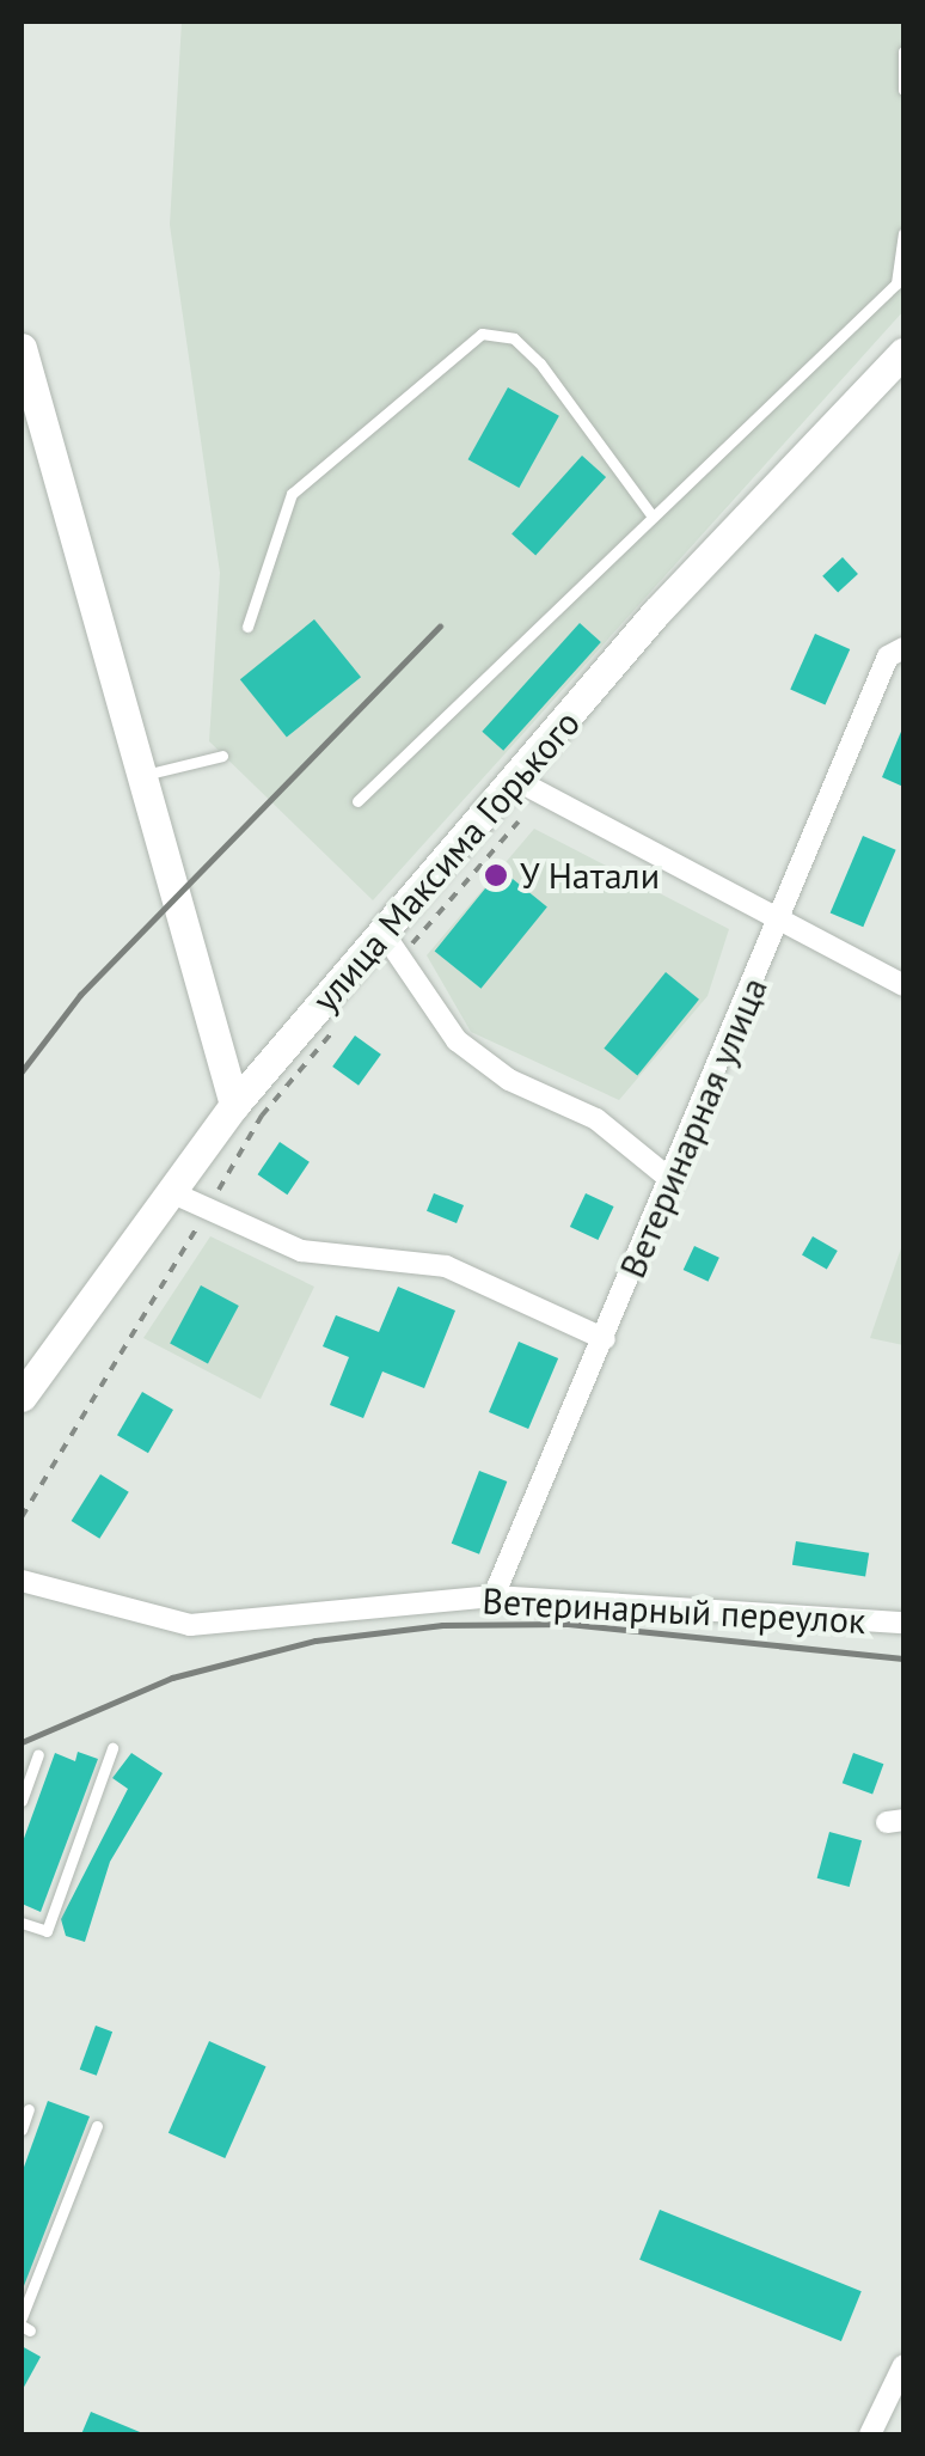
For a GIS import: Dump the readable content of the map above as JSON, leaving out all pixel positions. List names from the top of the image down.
{
  "streets": {
    "street": ["улица Максима Горького", "Ветеринарная улица", "Ветеринарный переулок"]
  },
  "crossings": [
    ["Ветеринарная улица", "Ветеринарный переулок"]
  ],
  "places": ["У Натали"]
}
